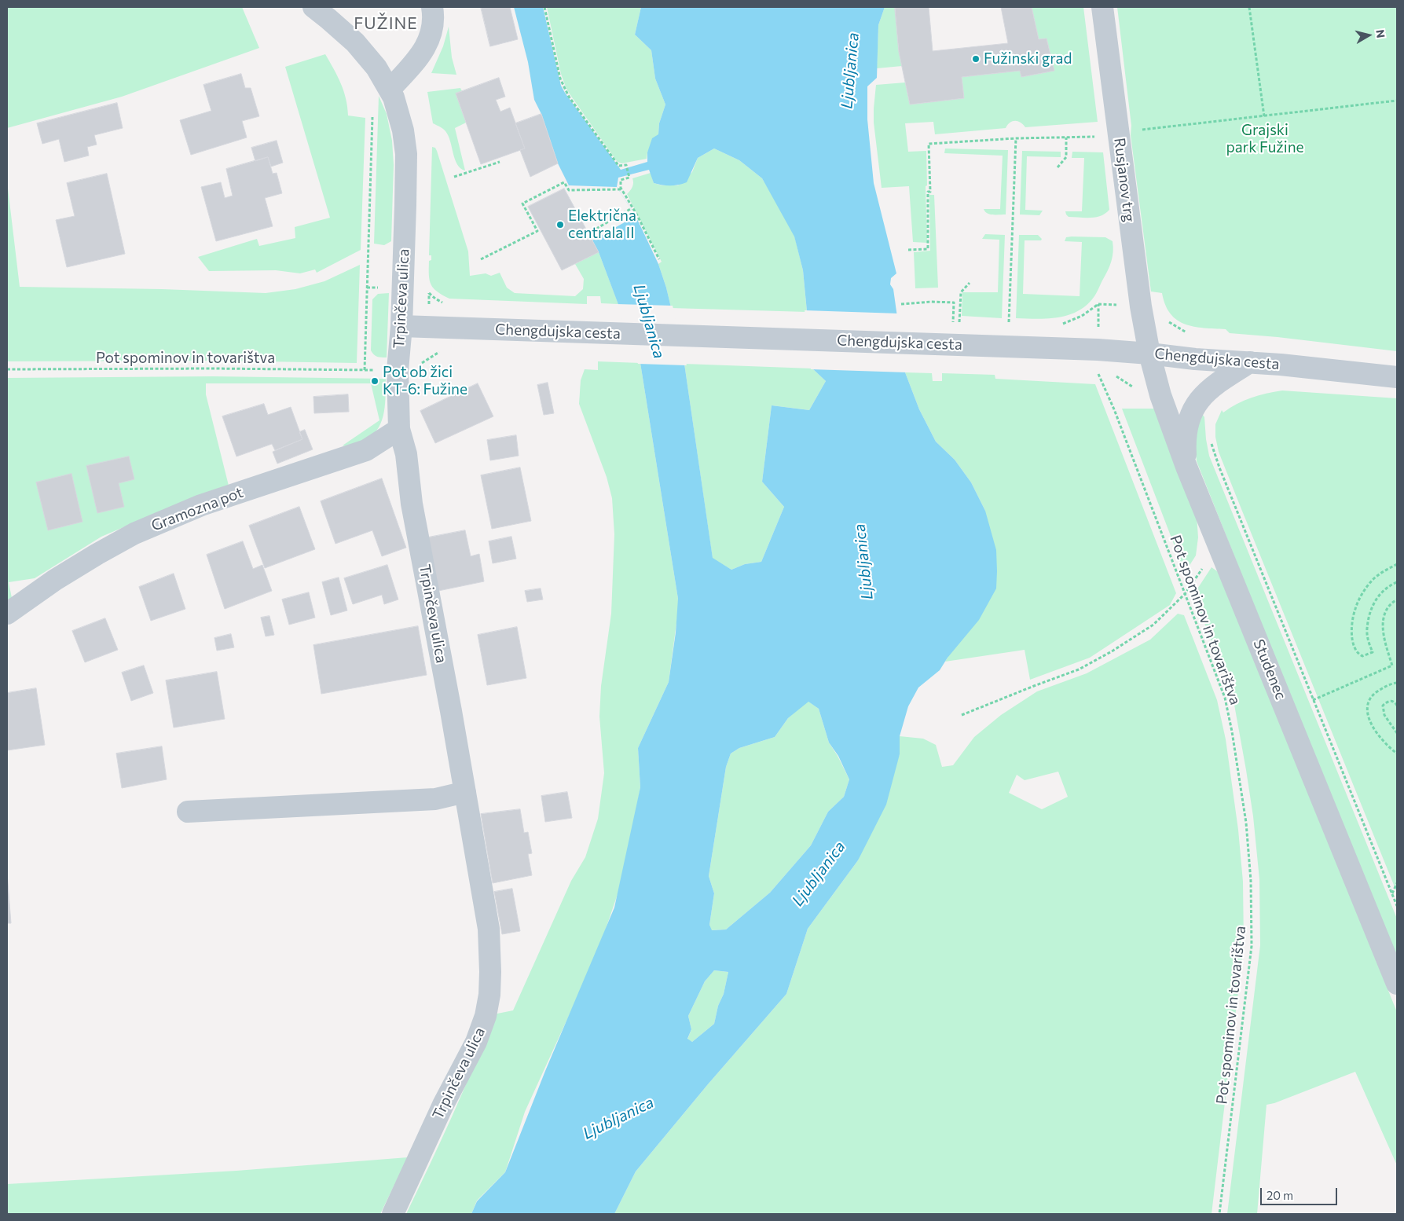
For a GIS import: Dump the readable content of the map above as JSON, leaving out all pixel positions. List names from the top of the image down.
{
  "streets": {
    "street": [
      "Rusjanov trg",
      "Trpinčeva ulica",
      "Chengdujska cesta",
      "Gramozna pot",
      "Studenec"
    ],
    "path": ["Pot spominov in tovarištva"]
  },
  "crossings": [
    ["Rusjanov trg", "Chengdujska cesta"],
    ["Rusjanov trg", "Studenec"],
    ["Trpinčeva ulica", "Chengdujska cesta"],
    ["Trpinčeva ulica", "Gramozna pot"],
    ["Chengdujska cesta", "Studenec"]
  ],
  "districts": ["FUŽINE"],
  "water": ["Ljubljanica"],
  "parks": ["Grajski park Fužine"],
  "places": ["Fužinski grad", "Električna centrala II", "Pot ob žici KT-6: Fužine"],
  "scale_bar": "20 m",
  "north": "right"
}
